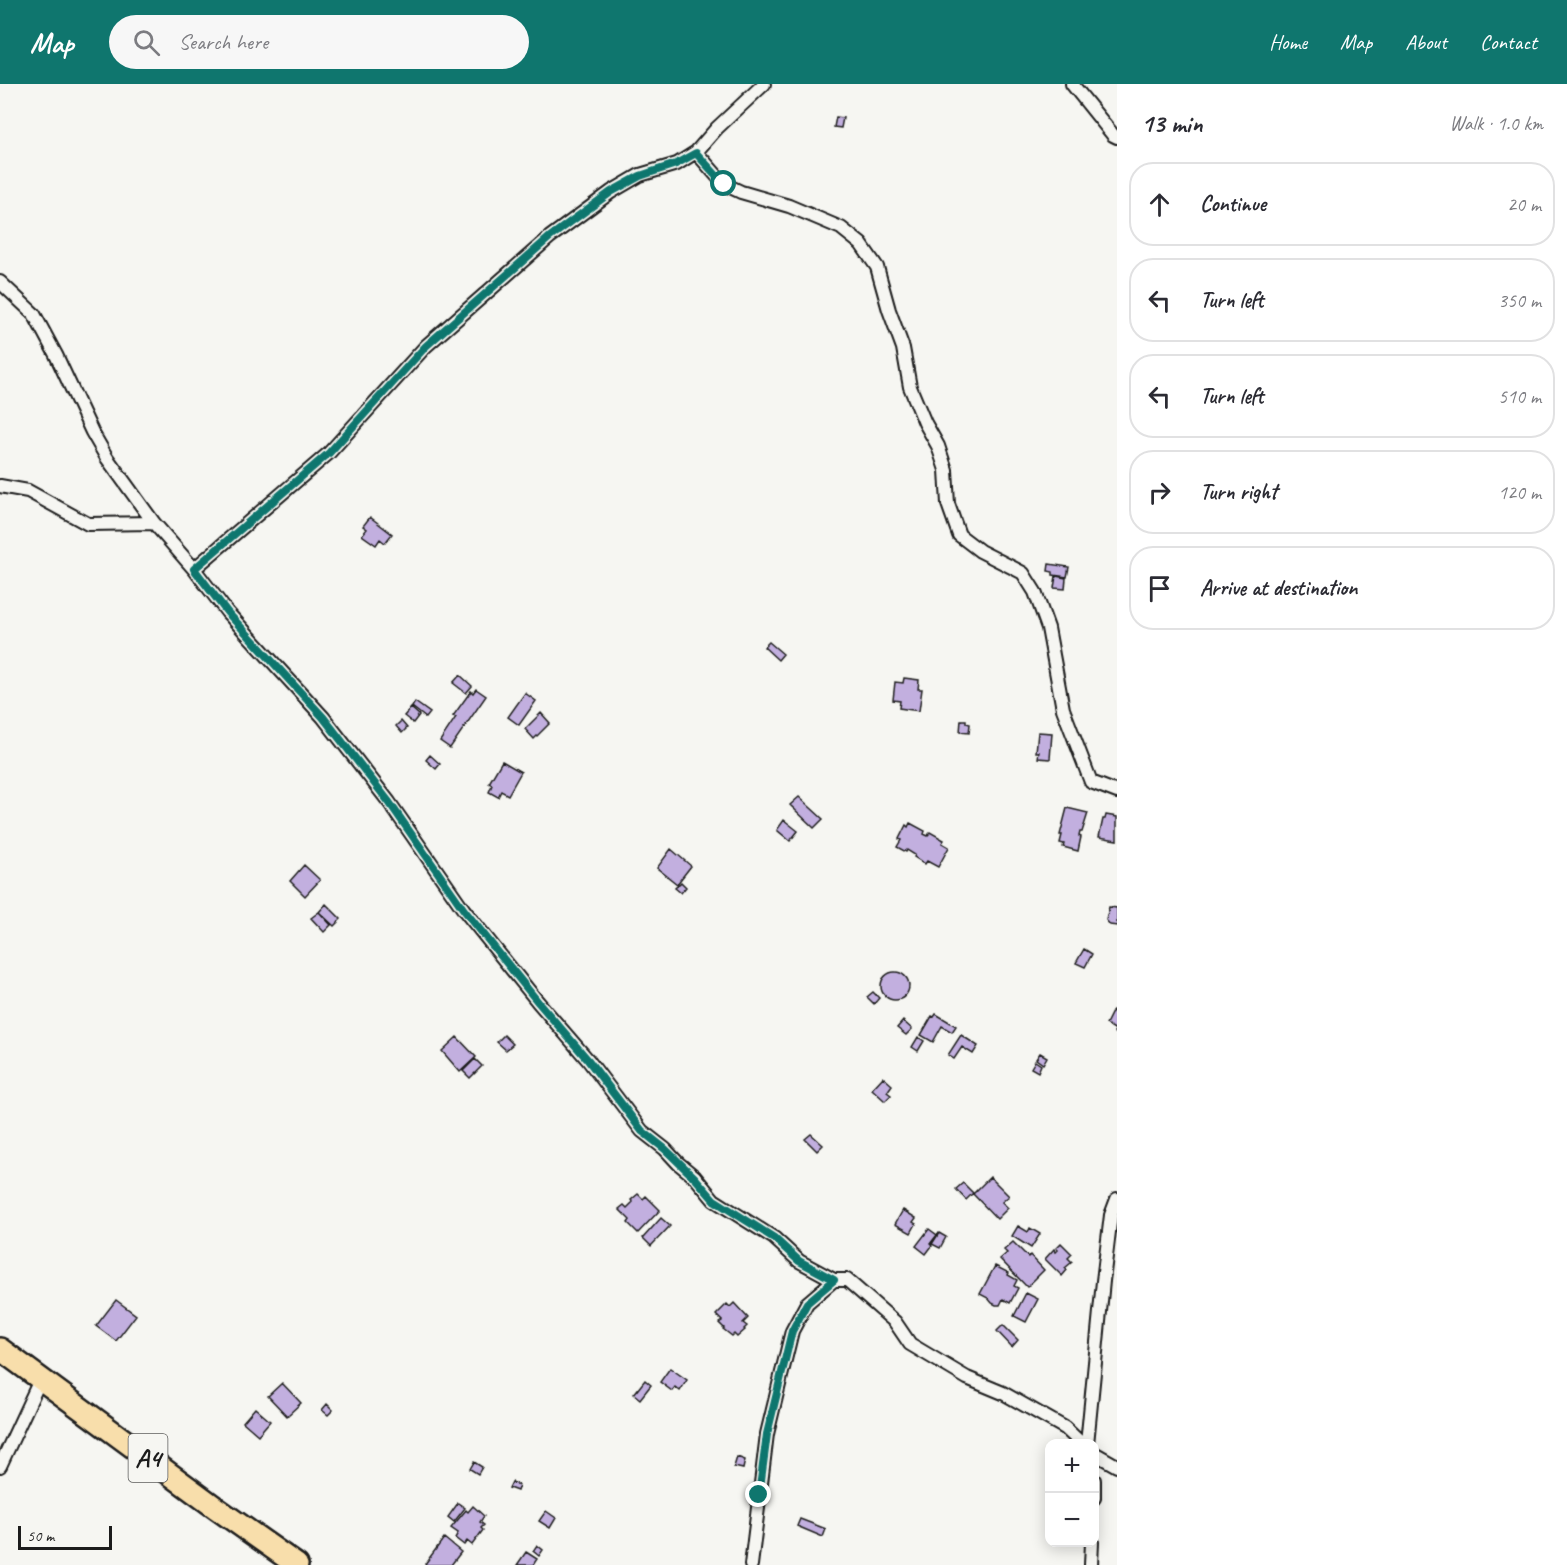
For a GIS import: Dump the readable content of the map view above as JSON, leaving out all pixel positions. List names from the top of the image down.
{
  "streets": {
    "highway": ["A4"]
  },
  "scale_bar": "50 m",
  "page": {
    "header": "Map",
    "search": "Search here",
    "nav": [
      "Home",
      "Map",
      "About",
      "Contact"
    ],
    "heading": ["13 min", "Walk · 1.0 km"],
    "list": [
      ["Continue", "20 m"],
      ["Turn left", "350 m"],
      ["Turn left", "510 m"],
      ["Turn right", "120 m"],
      "Arrive at destination"
    ],
    "map_buttons": ["+", "−"],
    "scale": "50 m"
  }
}
